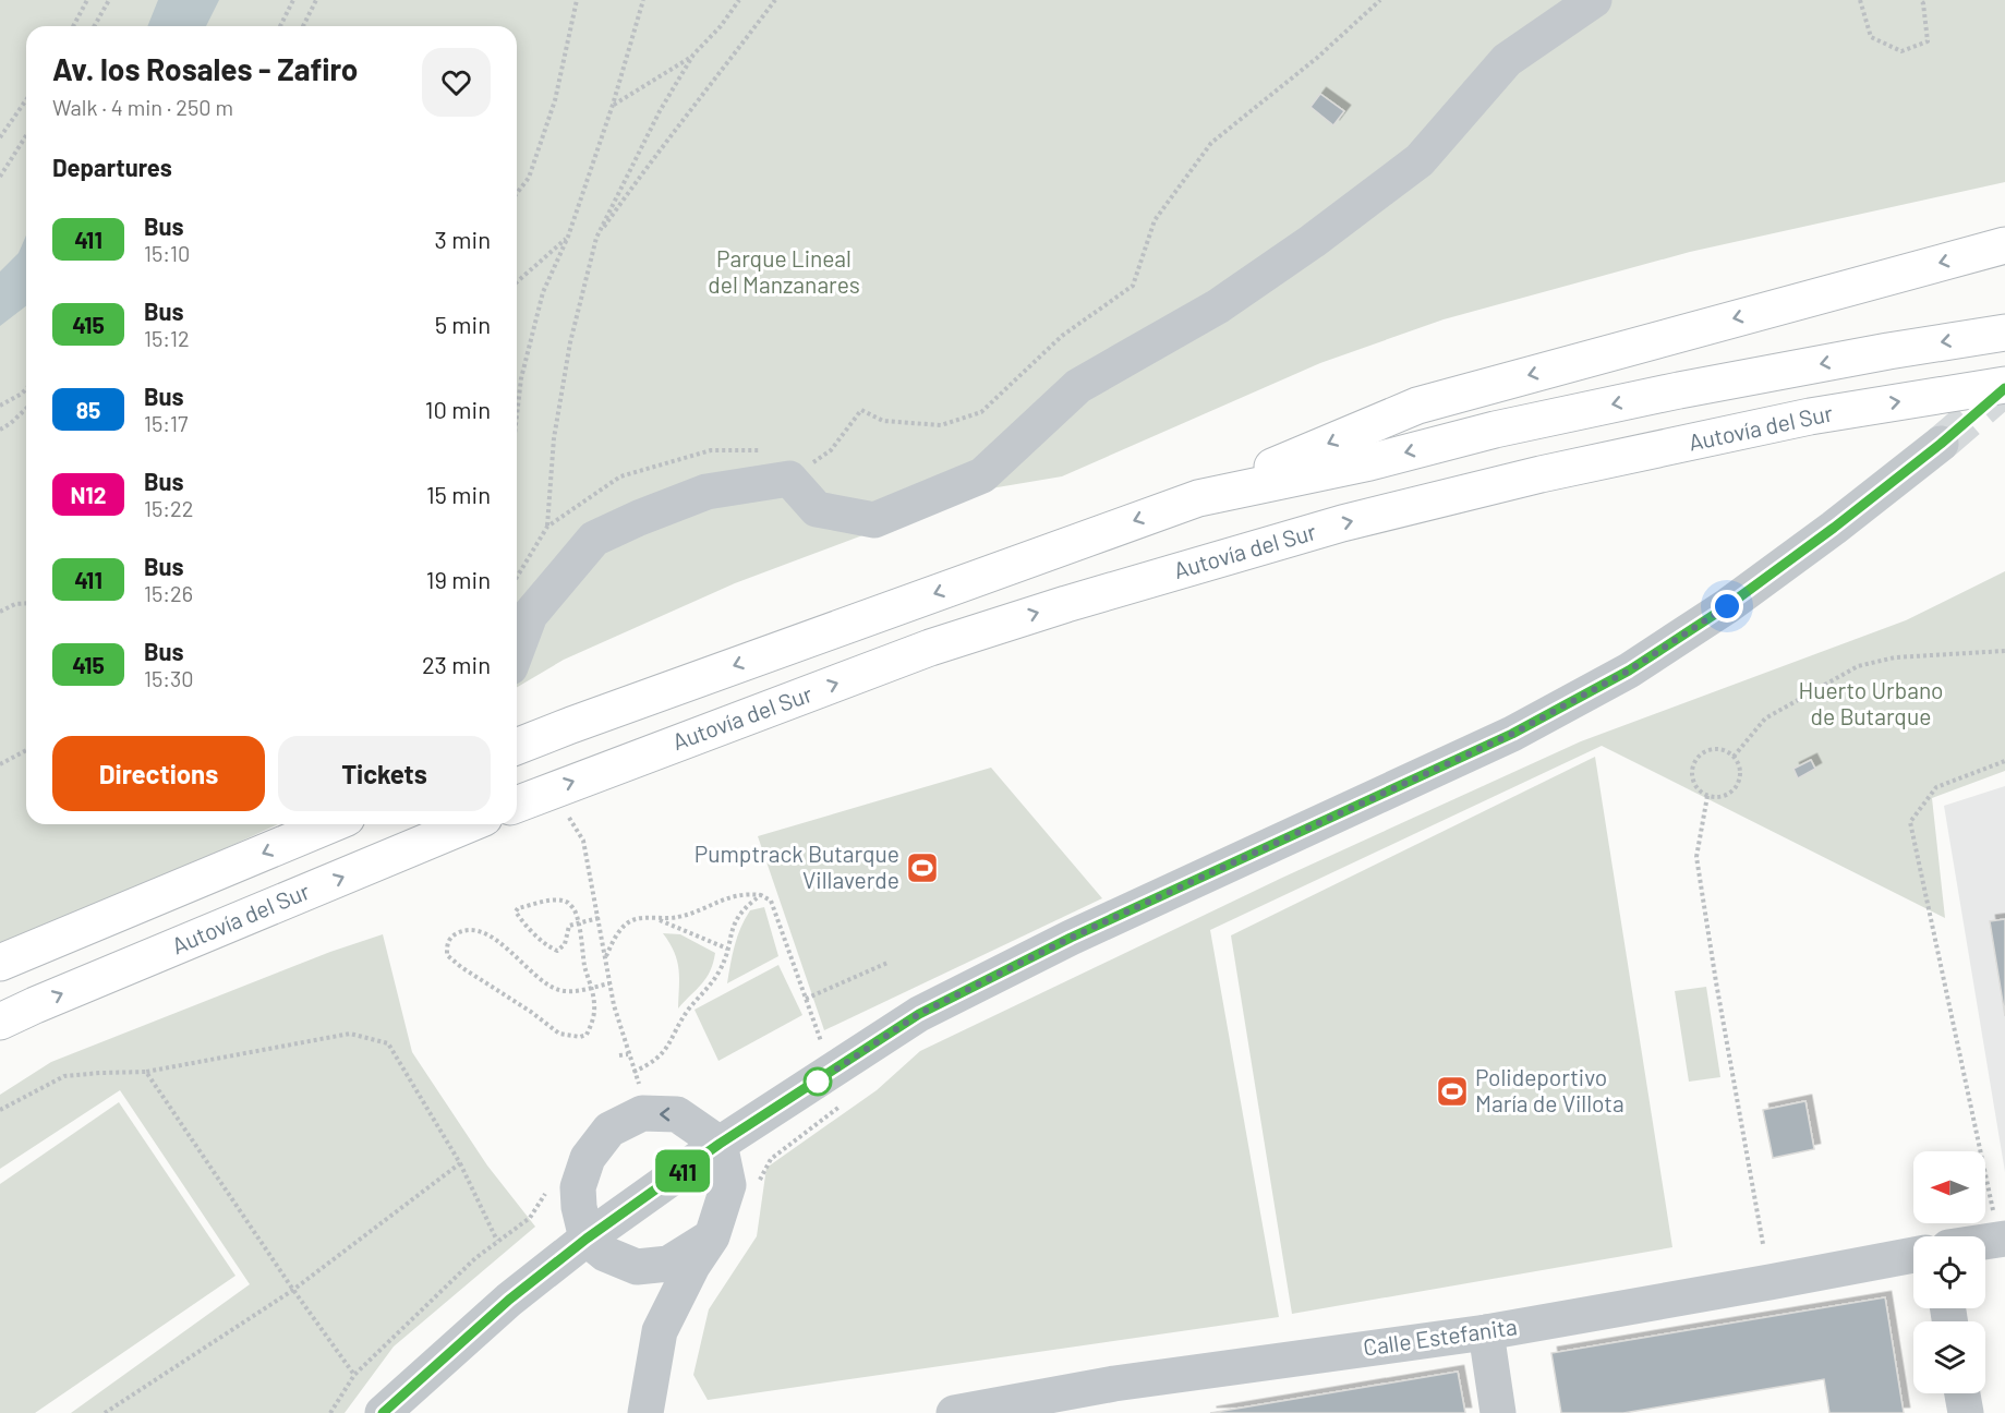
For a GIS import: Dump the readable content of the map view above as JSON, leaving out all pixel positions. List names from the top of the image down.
{
  "streets": {
    "highway": ["Autovía del Sur"],
    "street": ["Calle Estefanita"]
  },
  "parks": ["Parque Lineal del Manzanares", "Huerto Urbano de Butarque"],
  "places": {
    "sports": ["Pumptrack Butarque Villaverde", "Polideportivo María de Villota"]
  },
  "lines": ["bus line 411"],
  "north": "left",
  "page": {
    "on_map": "411",
    "heading": [
      ["Av. los Rosales - Zafiro", "Walk · 4 min · 250 m"],
      "Departures"
    ],
    "list": [
      {
        "mark": "411",
        "name": "Bus",
        "note": "15:10",
        "value": "3 min"
      },
      {
        "mark": "415",
        "name": "Bus",
        "note": "15:12",
        "value": "5 min"
      },
      {
        "mark": "85",
        "name": "Bus",
        "note": "15:17",
        "value": "10 min"
      },
      {
        "mark": "N12",
        "name": "Bus",
        "note": "15:22",
        "value": "15 min"
      },
      {
        "mark": "411",
        "name": "Bus",
        "note": "15:26",
        "value": "19 min"
      },
      {
        "mark": "415",
        "name": "Bus",
        "note": "15:30",
        "value": "23 min"
      }
    ],
    "buttons": ["Directions", "Tickets"]
  }
}
